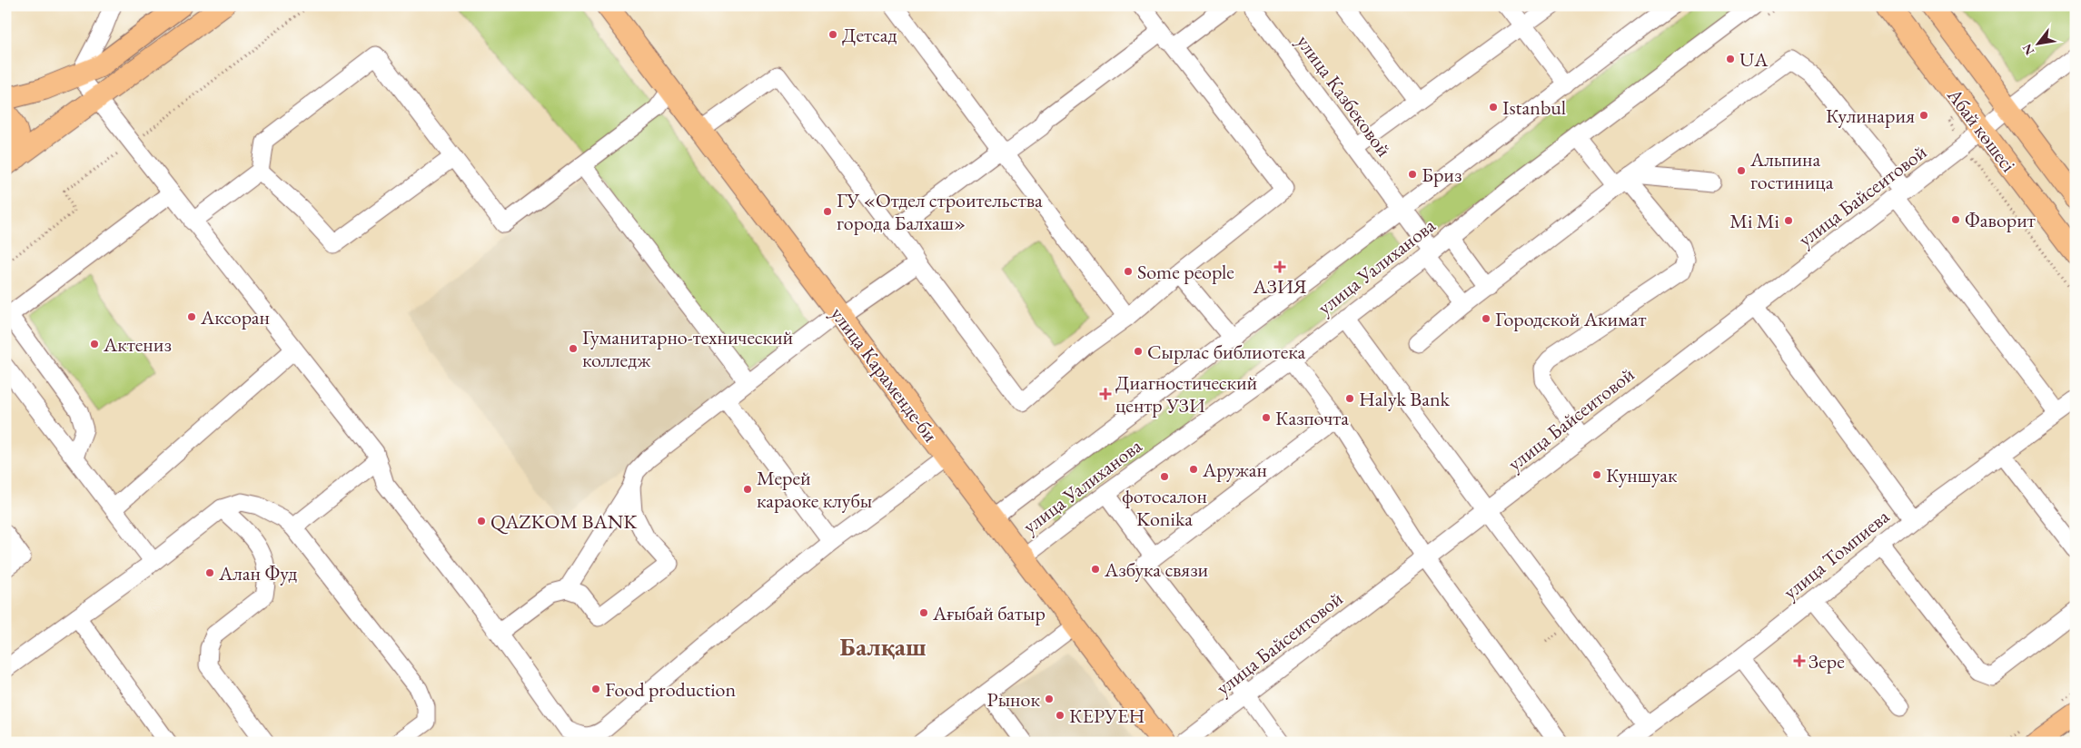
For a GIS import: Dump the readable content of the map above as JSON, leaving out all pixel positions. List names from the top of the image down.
{
  "streets": {
    "main road": ["Абай көшесі", "улица Караменде-би"],
    "street": [
      "улица Казбековой",
      "улица Байсеитовой",
      "улица Уалиханова",
      "улица Томпиева"
    ]
  },
  "crossings": [
    ["улица Казбековой", "улица Уалиханова"],
    ["Абай көшесі", "улица Байсеитовой"],
    ["улица Уалиханова", "улица Караменде-би"]
  ],
  "districts": ["Балқаш"],
  "places": {
    "other": [
      "Детсад",
      "UA",
      "Istanbul",
      "Кулинария",
      "Альпина гостиница",
      "Бриз",
      "ГУ «Отдел строительства города Балхаш»",
      "Фаворит",
      "Mi Mi",
      "Some people",
      "Аксоран",
      "Городской Акимат",
      "Актениз",
      "Гуманитарно-технический колледж",
      "Сырлас библиотека",
      "Halyk Bank",
      "Казпочта",
      "Аружан",
      "Куншуак",
      "фотосалон Konika",
      "Мерей караоке клубы",
      "QAZKOM BANK",
      "Азбука связи",
      "Алан Фуд",
      "Ағыбай батыр",
      "Food production",
      "Рынок",
      "КЕРУЕН"
    ],
    "health": ["АЗИЯ", "Диагностический центр УЗИ", "Зере"]
  },
  "north": "bottom left"
}
